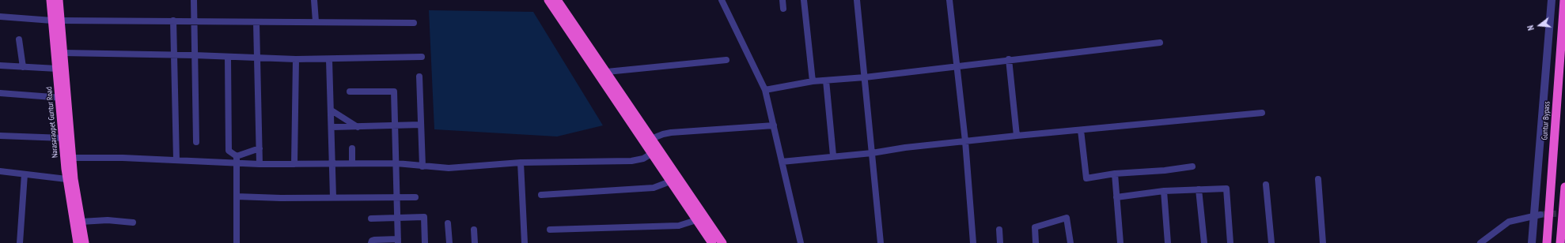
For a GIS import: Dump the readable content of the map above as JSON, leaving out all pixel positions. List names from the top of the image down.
{
  "streets": {
    "highway": ["Guntur Bypass", "Narasaraopet Guntur Road"]
  },
  "north": "left"
}
